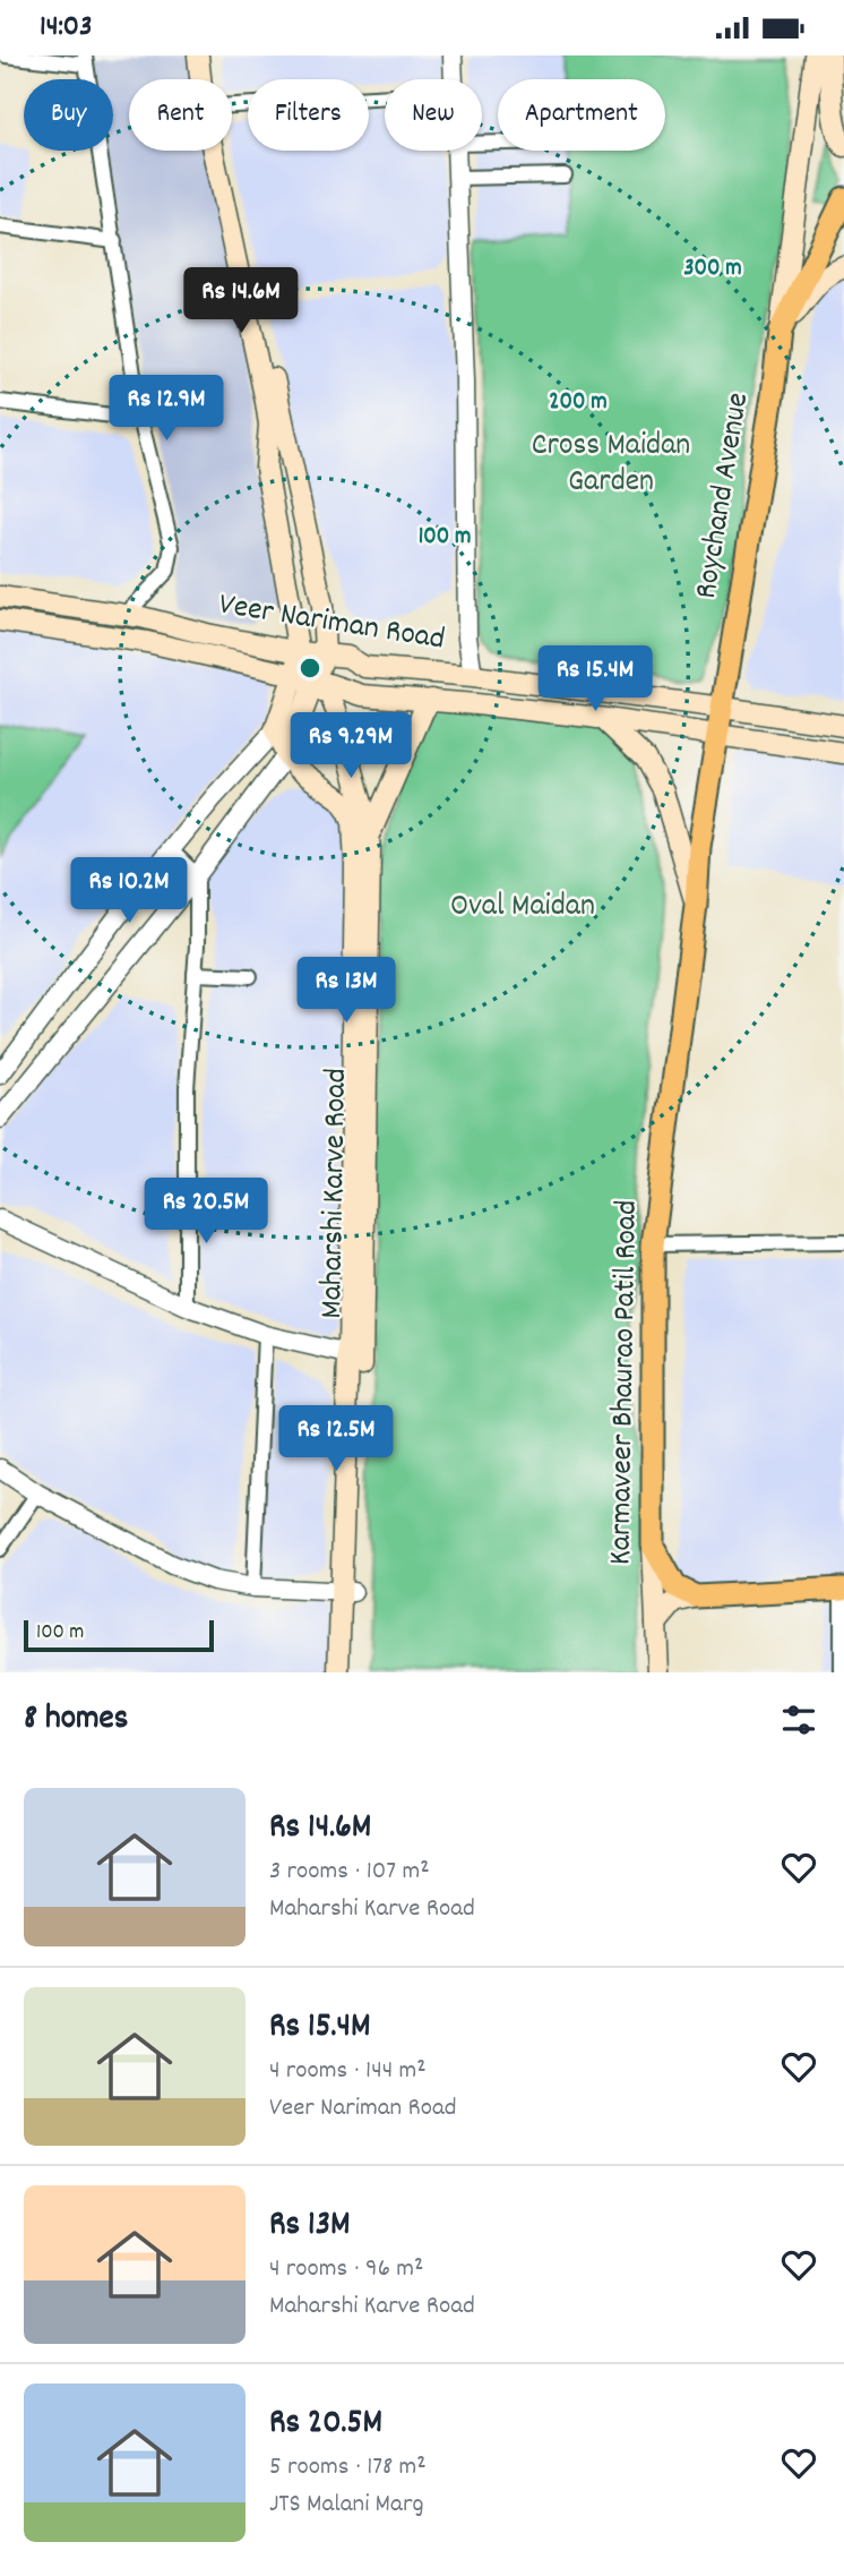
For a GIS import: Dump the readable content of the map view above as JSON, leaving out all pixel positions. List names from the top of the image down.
{
  "streets": {
    "main road": [
      "Roychand Avenue",
      "Veer Nariman Road",
      "Maharshi Karve Road",
      "Karmaveer Bhaurao Patil Road"
    ]
  },
  "crossings": [
    ["Roychand Avenue", "Veer Nariman Road"],
    ["Roychand Avenue", "Karmaveer Bhaurao Patil Road"],
    ["Veer Nariman Road", "Maharshi Karve Road"]
  ],
  "parks": ["Cross Maidan Garden", "Oval Maidan"],
  "scale_bar": "100 m",
  "page": {
    "status": "14:03",
    "chip": [
      "Buy",
      "Rent",
      "Filters",
      "New",
      "Apartment"
    ],
    "price": [
      "Rs 14.6M",
      "Rs 12.9M",
      "Rs 15.4M",
      "Rs 9.29M",
      "Rs 10.2M",
      "Rs 13M",
      "Rs 20.5M",
      "Rs 12.5M"
    ],
    "scale": "100 m",
    "heading": "8 homes",
    "list": [
      {
        "name": "Rs 14.6M",
        "note": "3 rooms · 107 m² · Maharshi Karve Road"
      },
      {
        "name": "Rs 15.4M",
        "note": "4 rooms · 144 m² · Veer Nariman Road"
      },
      {
        "name": "Rs 13M",
        "note": "4 rooms · 96 m² · Maharshi Karve Road"
      },
      {
        "name": "Rs 20.5M",
        "note": "5 rooms · 178 m² · JTS Malani Marg"
      }
    ]
  },
  "rings": ["300 m", "200 m", "100 m"]
}
